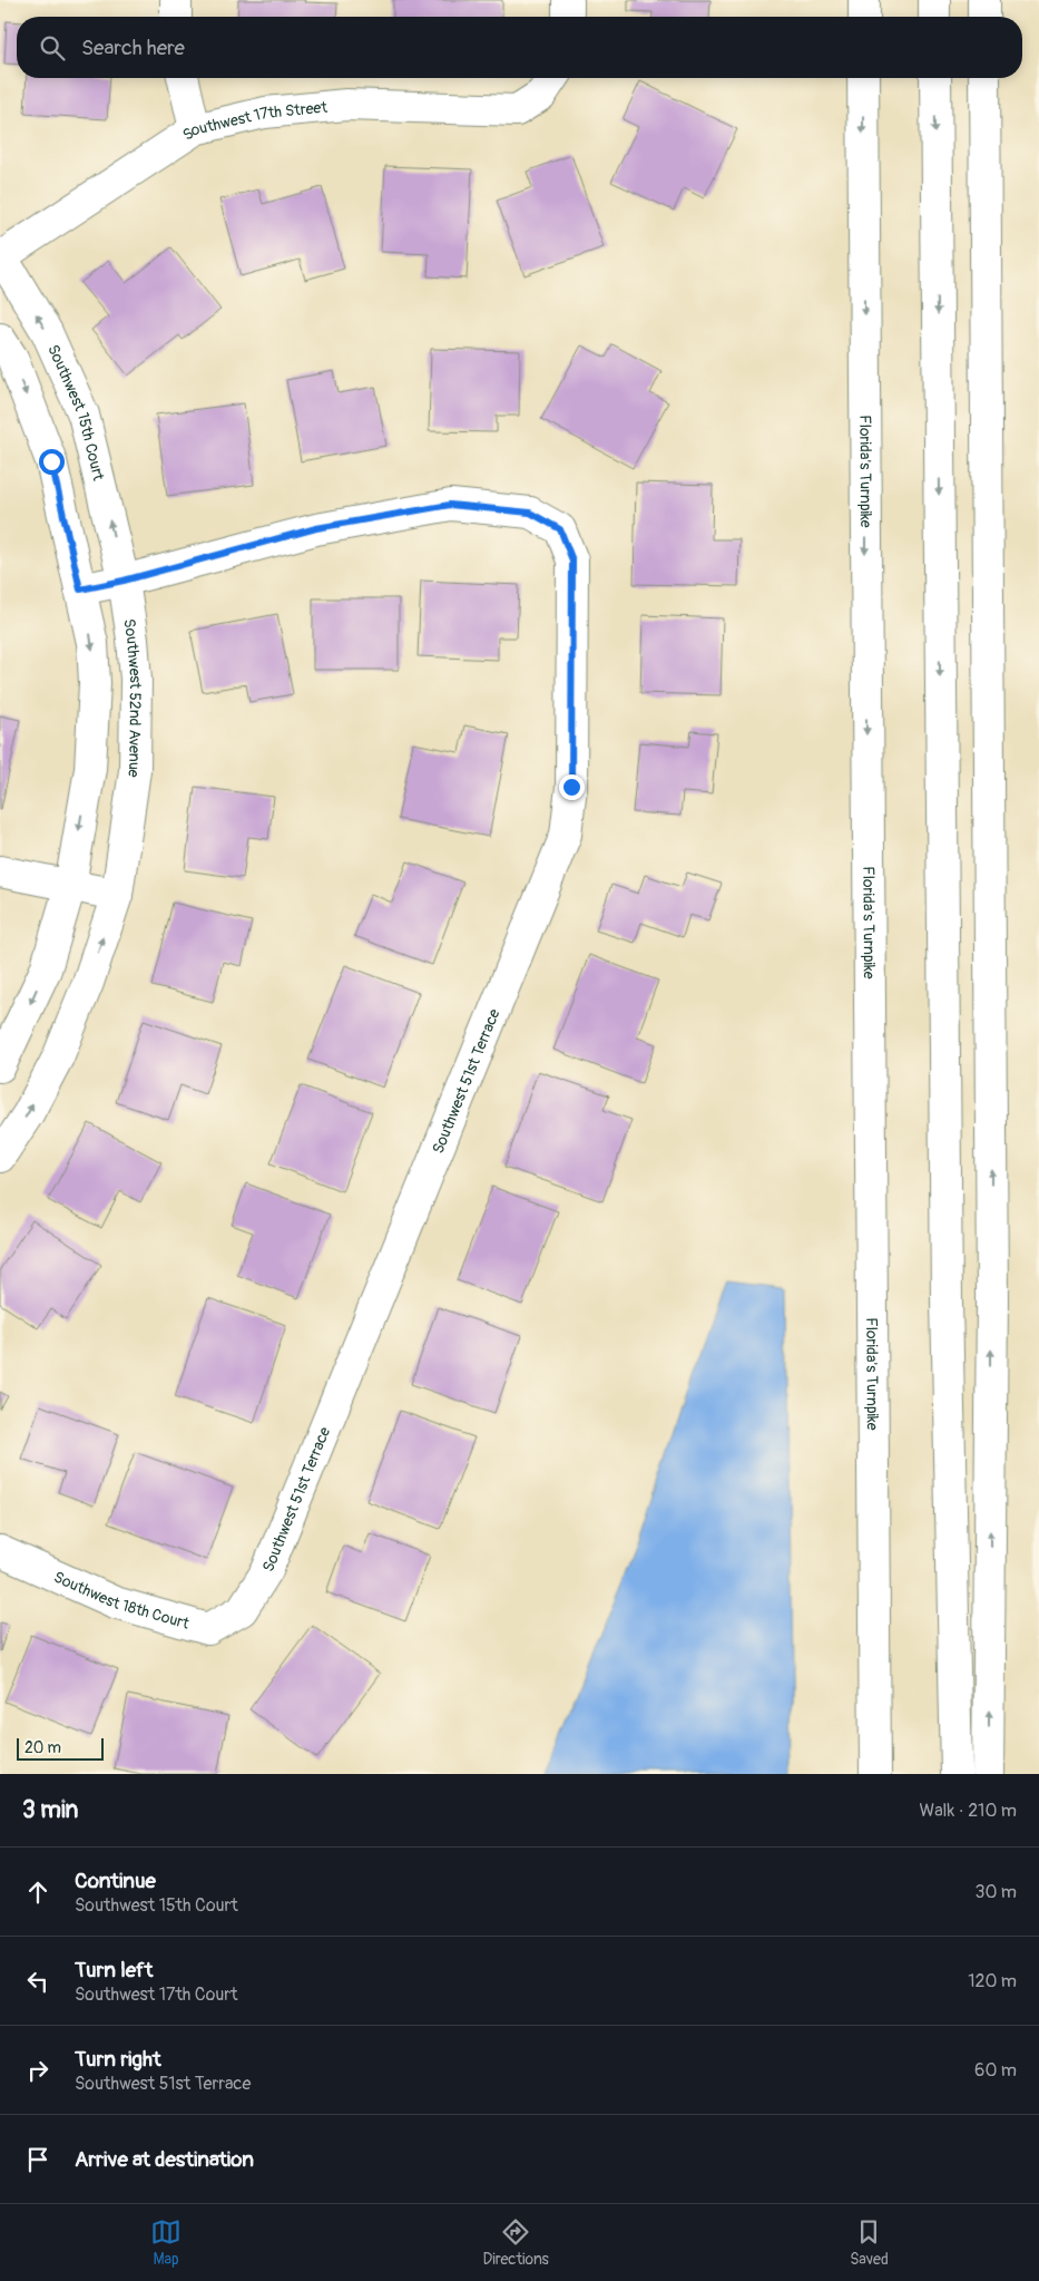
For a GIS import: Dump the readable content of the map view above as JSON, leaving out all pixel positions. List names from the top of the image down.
{
  "streets": {
    "main road": [
      "Southwest 17th Street",
      "Southwest 15th Court",
      "Florida's Turnpike",
      "Southwest 52nd Avenue",
      "Southwest 51st Terrace",
      "Southwest 18th Court"
    ]
  },
  "crossings": [
    ["Southwest 17th Street", "Southwest 15th Court"],
    ["Southwest 15th Court", "Southwest 52nd Avenue"],
    ["Southwest 15th Court", "Southwest 51st Terrace"],
    ["Southwest 52nd Avenue", "Southwest 51st Terrace"],
    ["Southwest 51st Terrace", "Southwest 18th Court"]
  ],
  "scale_bar": "20 m",
  "page": {
    "search": "Search here",
    "scale": "20 m",
    "heading": ["3 min", "Walk · 210 m"],
    "list": [
      ["Continue", "Southwest 15th Court", "30 m"],
      ["Turn left", "Southwest 17th Court", "120 m"],
      ["Turn right", "Southwest 51st Terrace", "60 m"],
      "Arrive at destination"
    ],
    "nav": ["Map", "Directions", "Saved"]
  }
}
